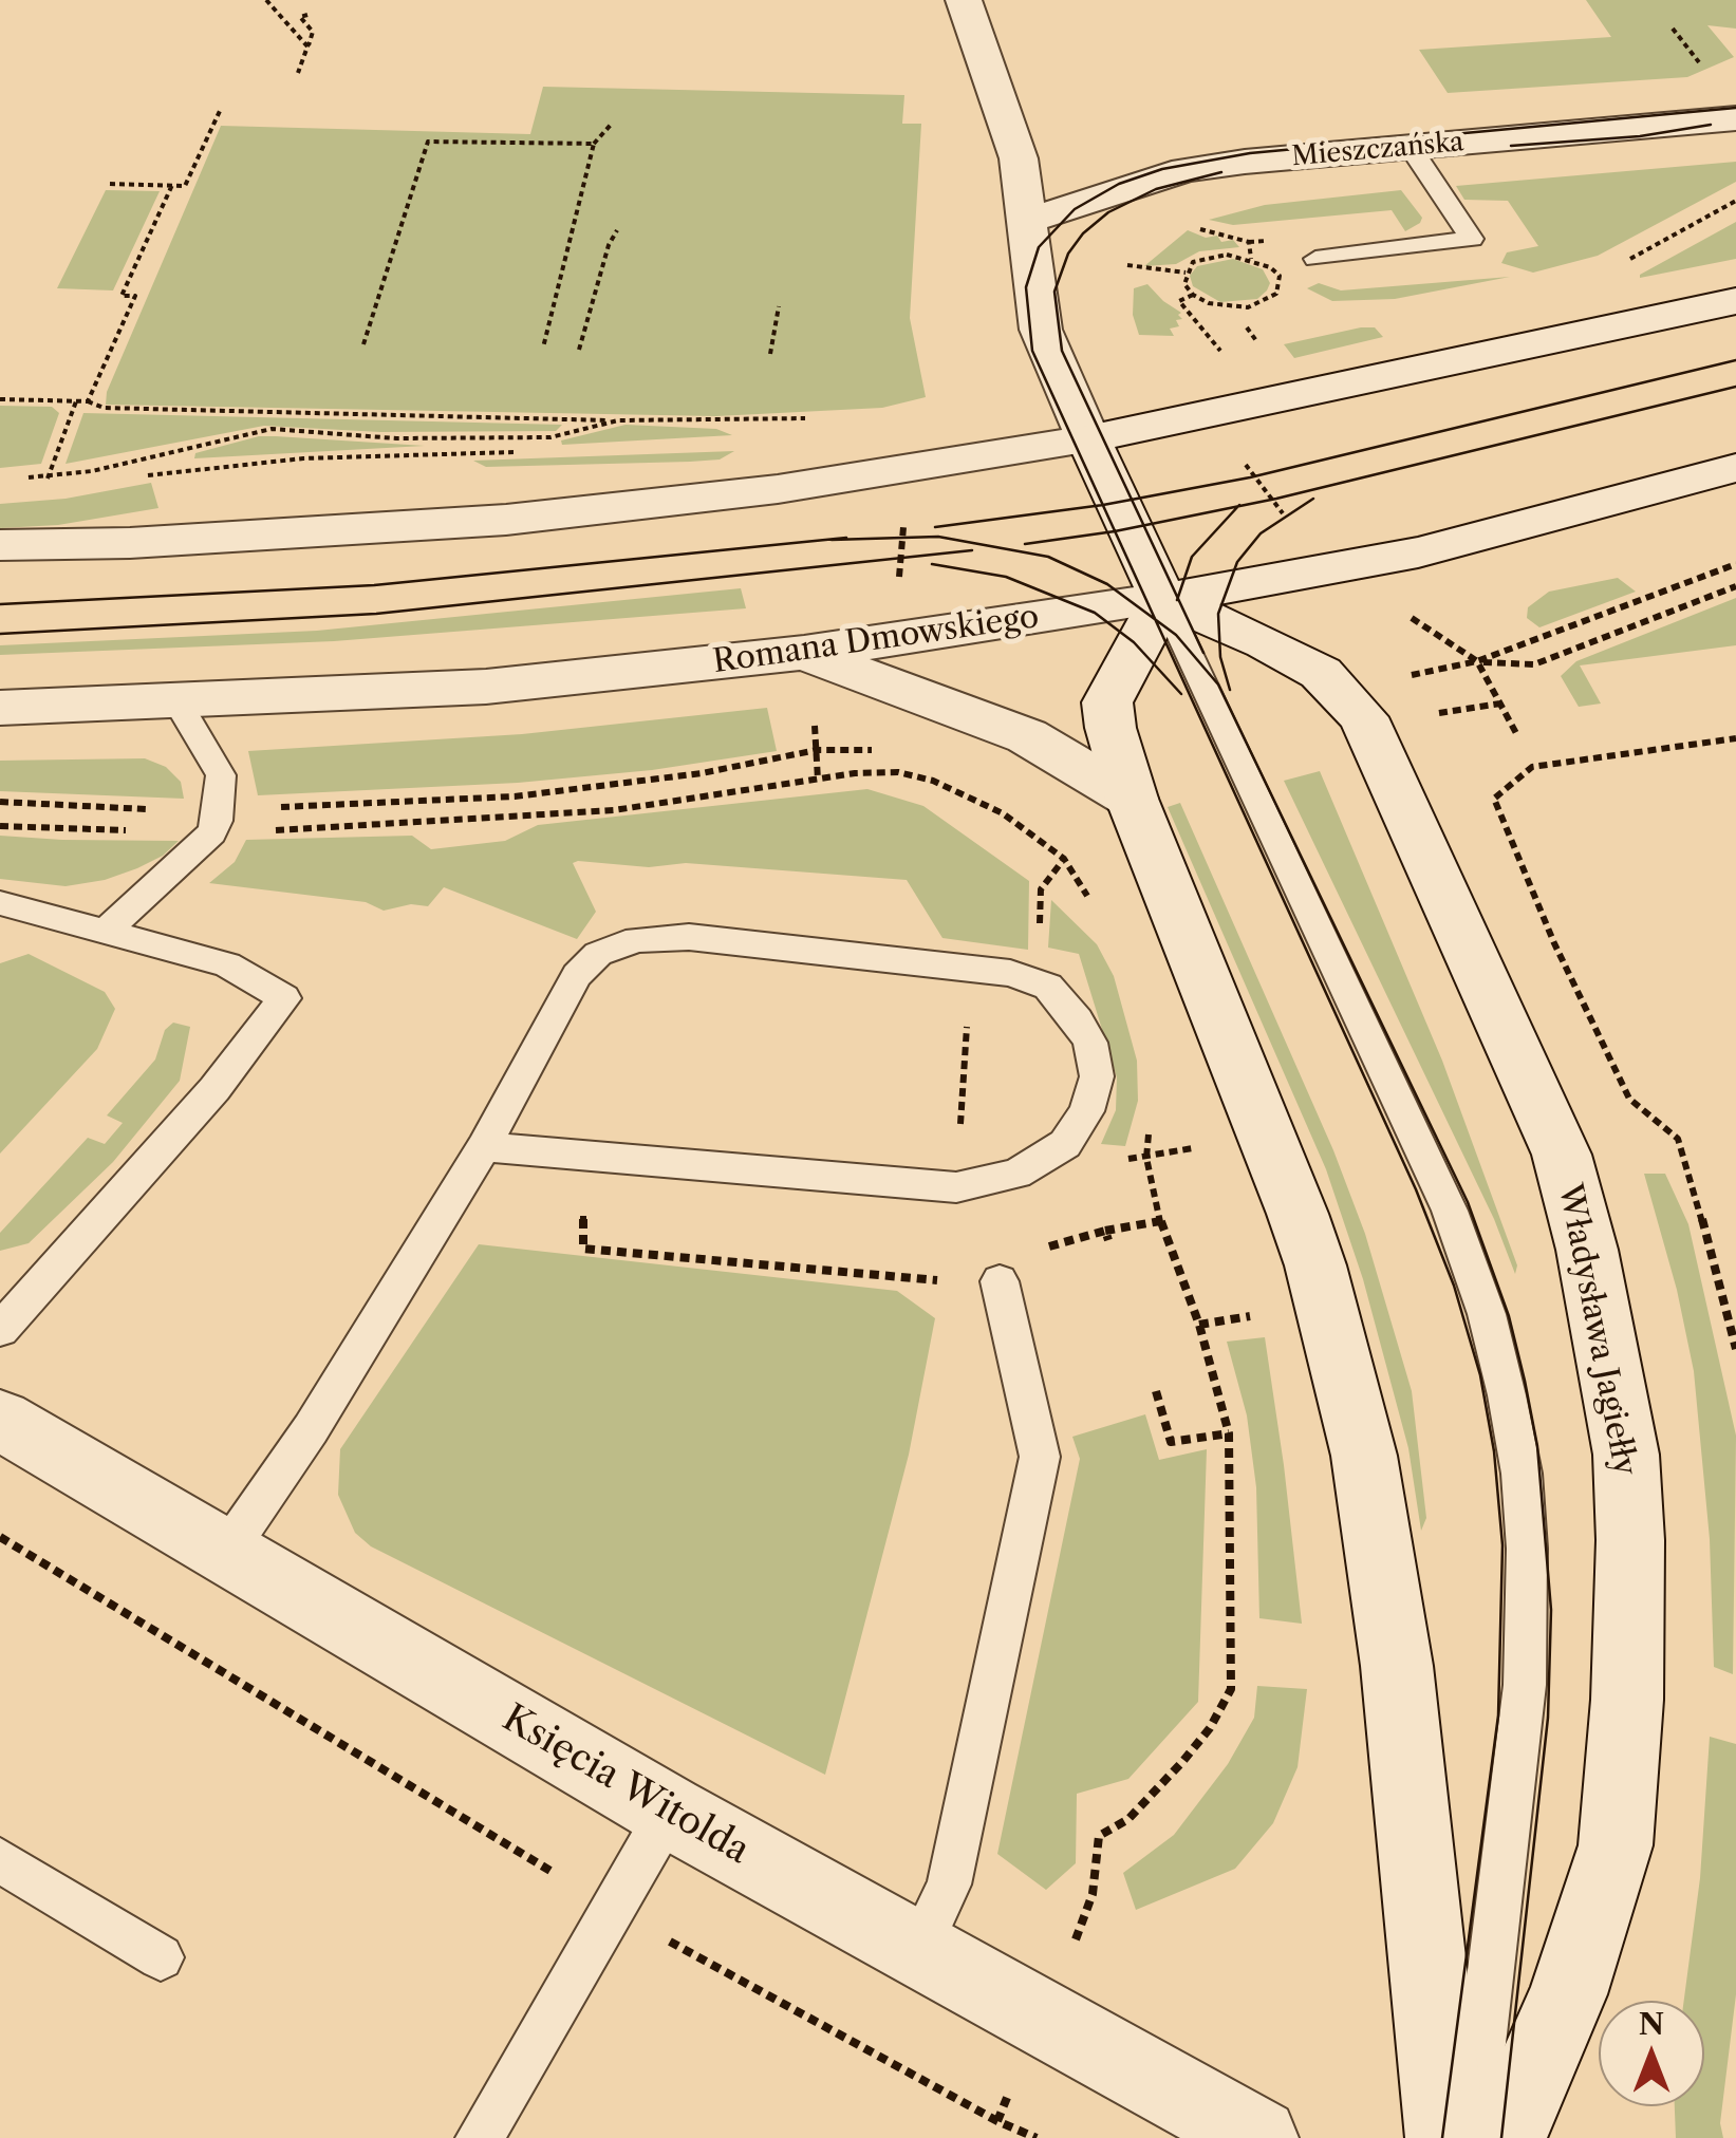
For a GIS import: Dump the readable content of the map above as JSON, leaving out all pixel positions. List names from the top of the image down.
{
  "streets": {
    "street": [
      "Mieszczańska",
      "Romana Dmowskiego",
      "Władysława Jagiełły",
      "Księcia Witolda"
    ]
  },
  "crossings": [
    ["Romana Dmowskiego", "Władysława Jagiełły"]
  ],
  "north": "top"
}
